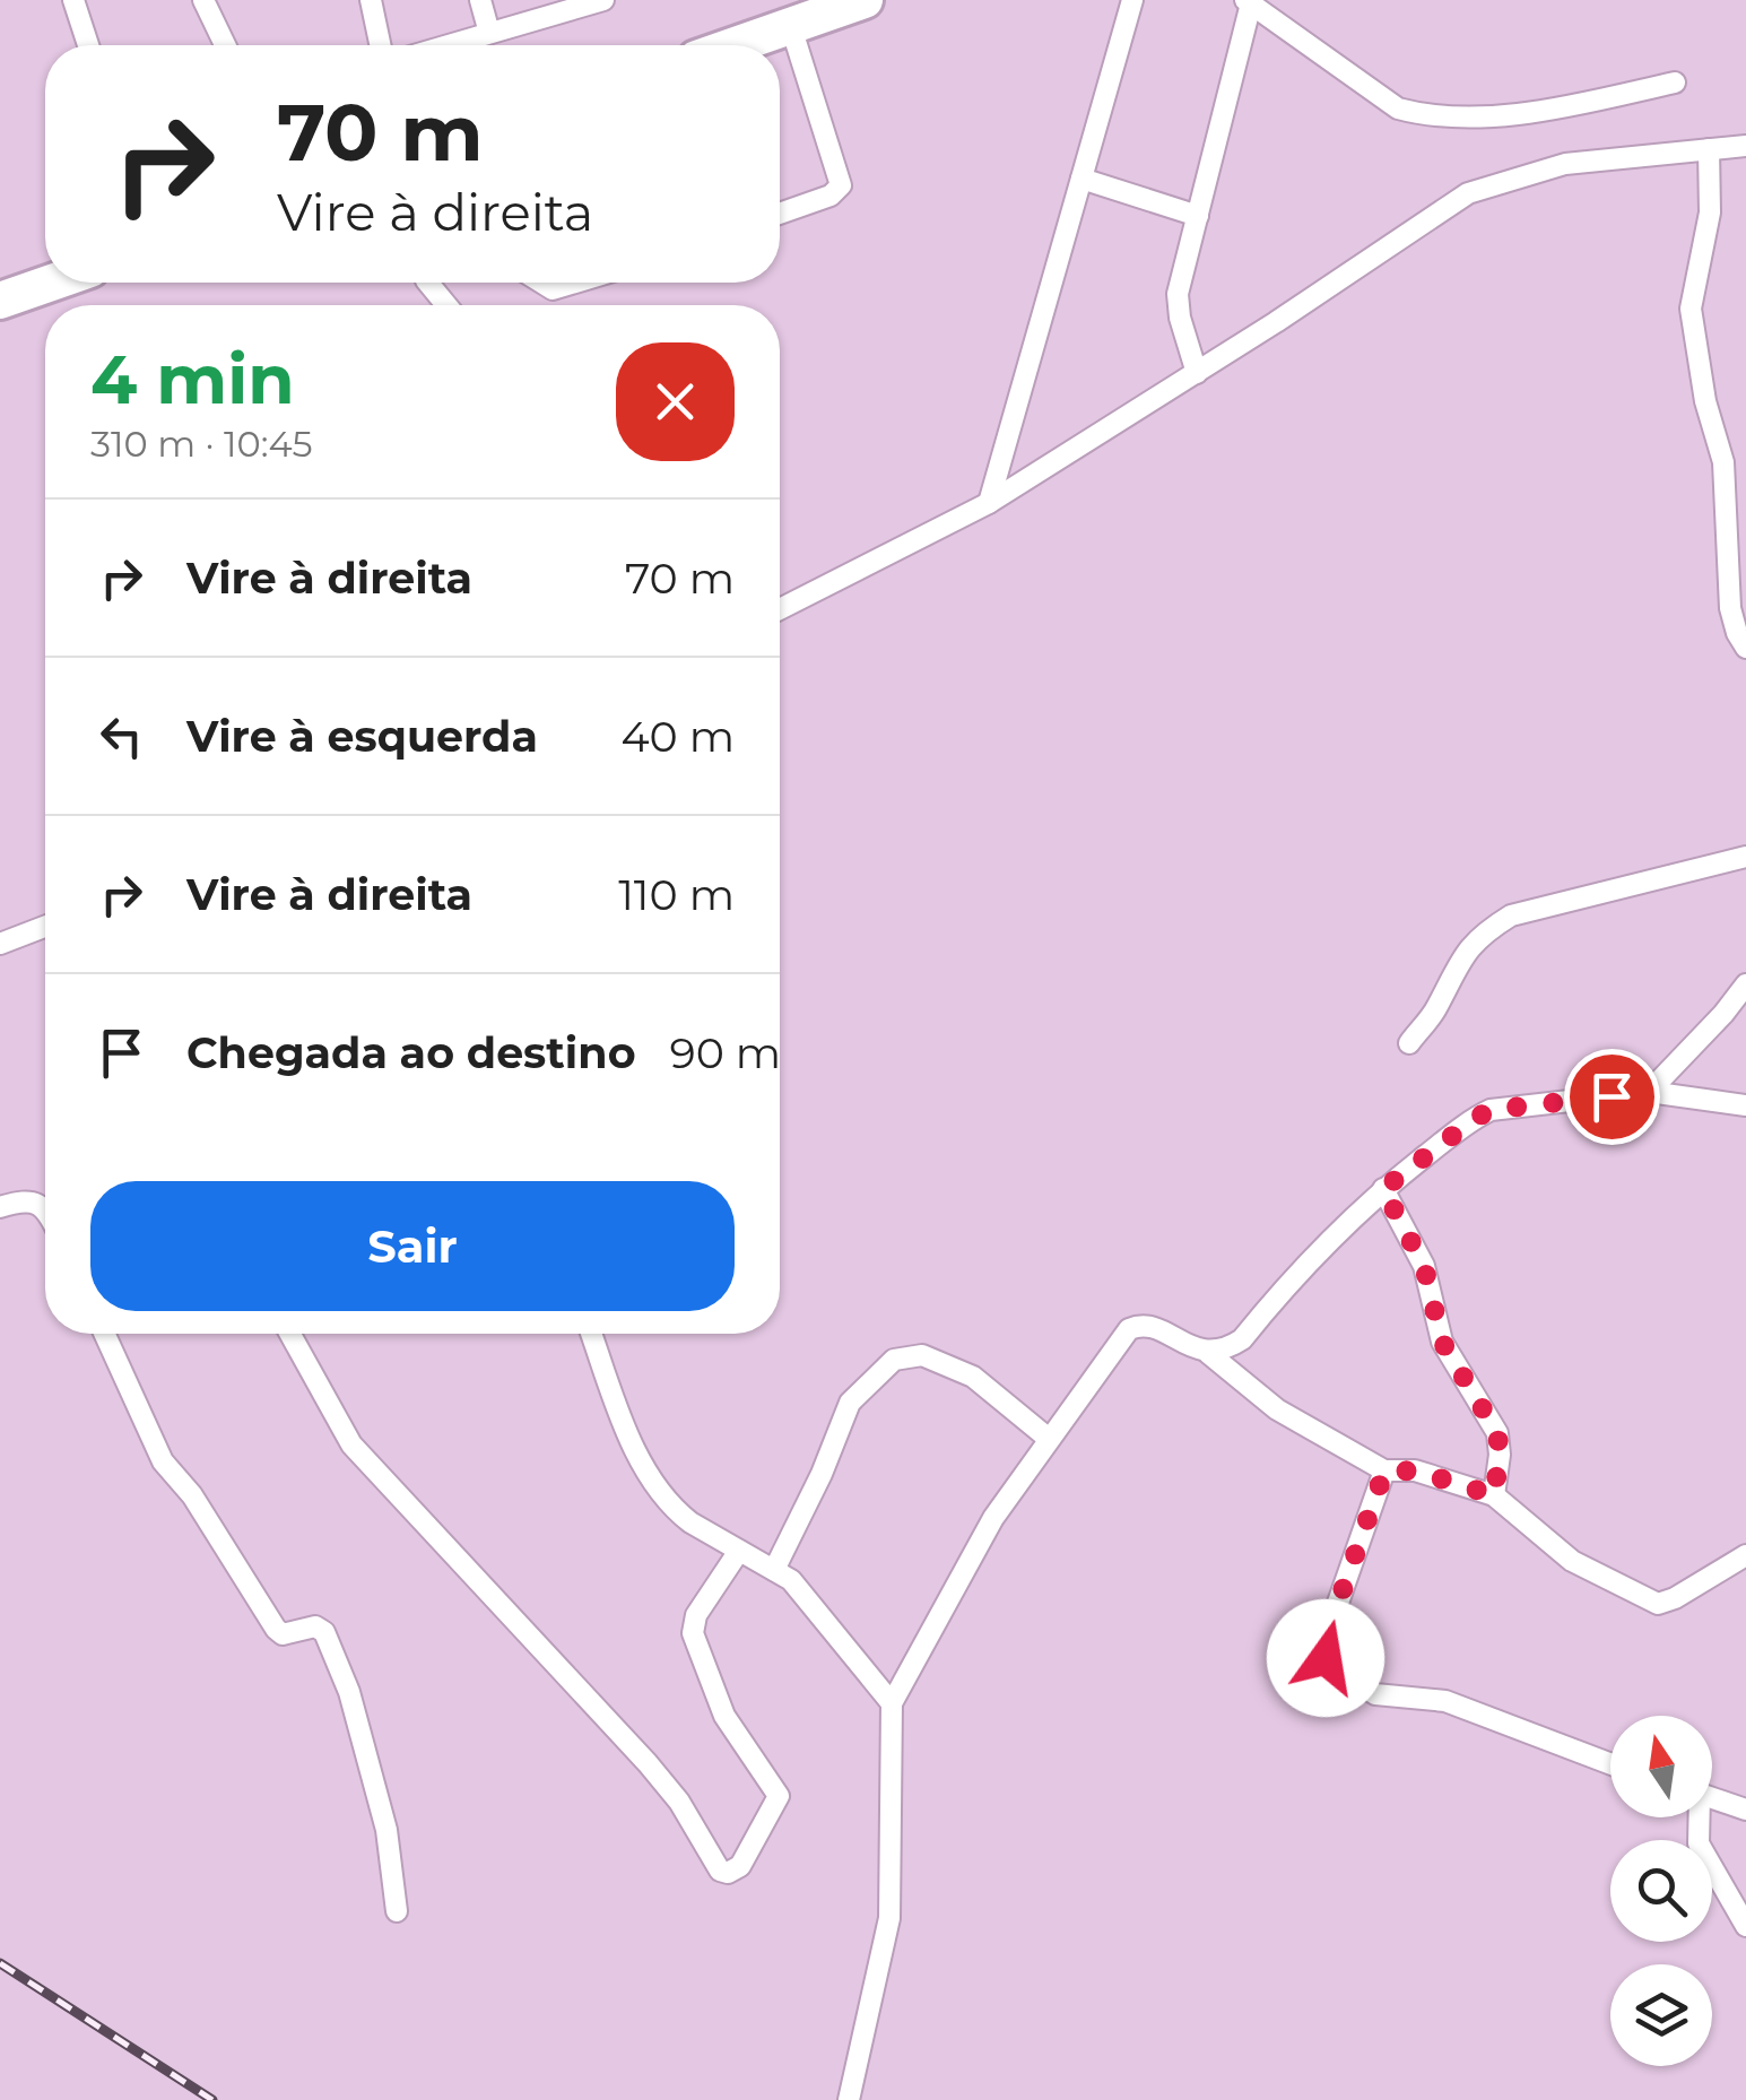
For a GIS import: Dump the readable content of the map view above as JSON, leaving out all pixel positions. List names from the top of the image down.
{
  "north": "top",
  "page": {
    "turn": ["70 m", "Vire à direita"],
    "heading": ["4 min", "310 m · 10:45"],
    "list": [
      {
        "name": "Vire à direita",
        "value": "70 m"
      },
      {
        "name": "Vire à esquerda",
        "value": "40 m"
      },
      {
        "name": "Vire à direita",
        "value": "110 m"
      },
      {
        "name": "Chegada ao destino",
        "value": "90 m"
      }
    ],
    "buttons": "Sair"
  }
}
